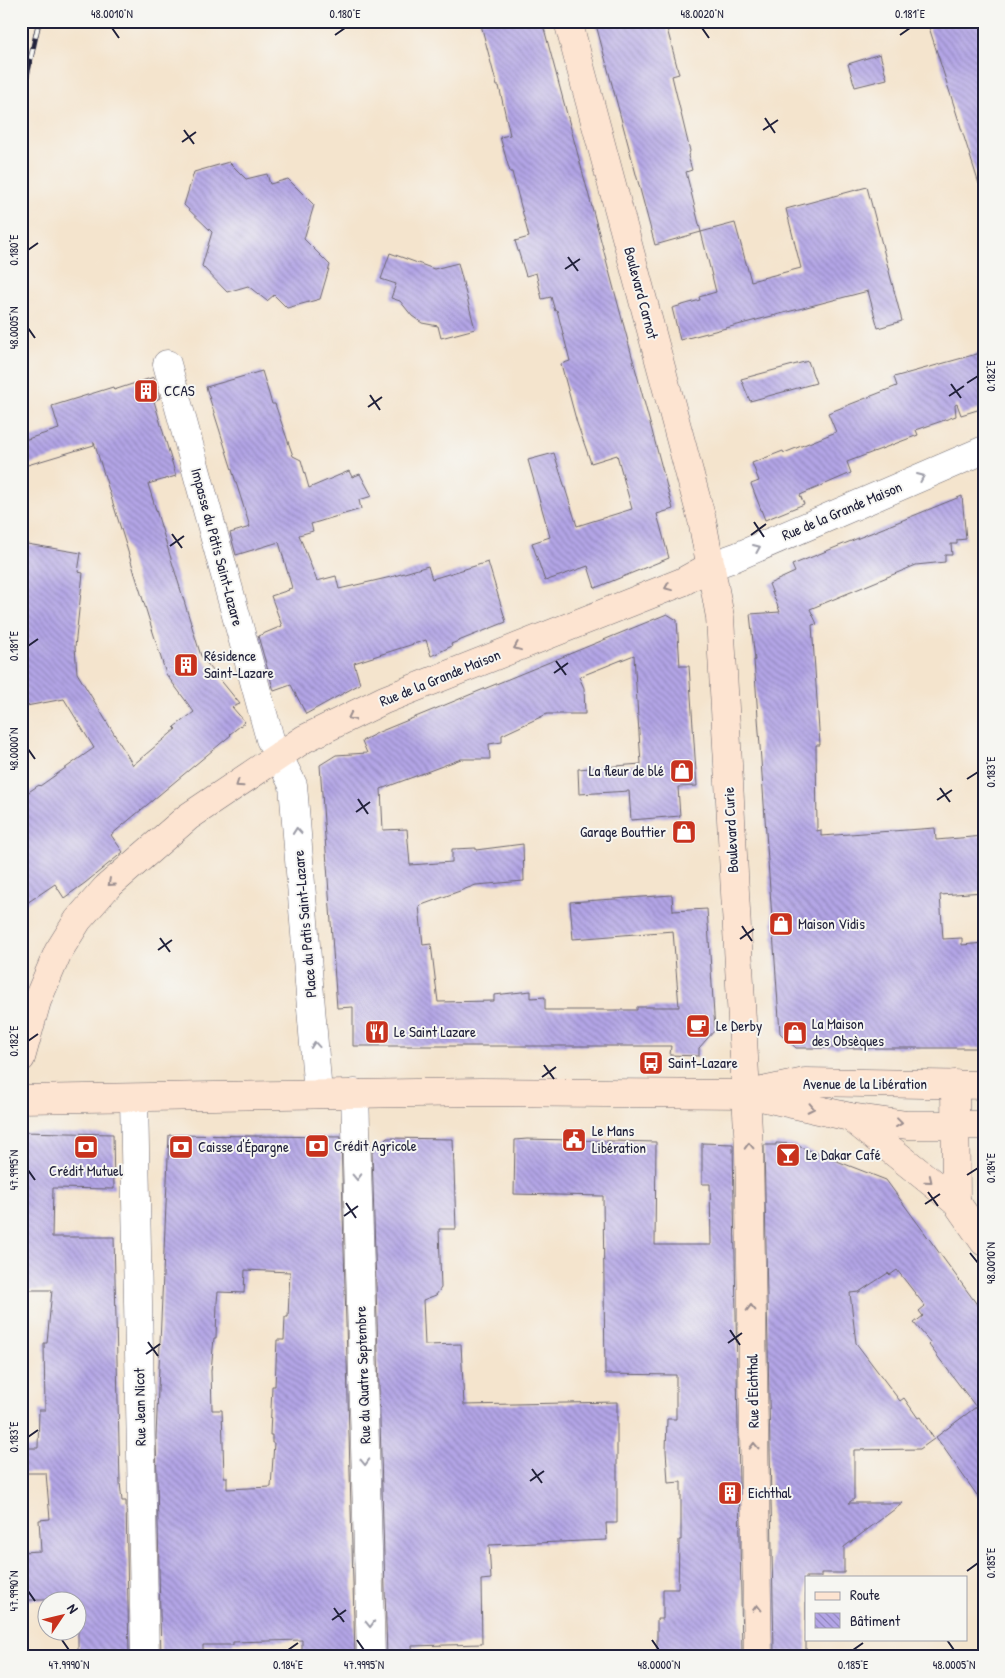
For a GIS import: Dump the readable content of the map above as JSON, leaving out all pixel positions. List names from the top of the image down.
{
  "streets": {
    "street": [
      "Boulevard Carnot",
      "Rue de la Grande Maison",
      "Impasse du Pâtis Saint-Lazare",
      "Boulevard Curie",
      "Place du Patis Saint-Lazare",
      "Avenue de la Libération",
      "Rue du Quatre Septembre",
      "Rue d'Eichthal",
      "Rue Jean Nicot"
    ]
  },
  "crossings": [
    ["Boulevard Carnot", "Rue de la Grande Maison"],
    ["Boulevard Carnot", "Boulevard Curie"],
    ["Rue de la Grande Maison", "Impasse du Pâtis Saint-Lazare"],
    ["Rue de la Grande Maison", "Boulevard Curie"],
    ["Rue de la Grande Maison", "Place du Patis Saint-Lazare"],
    ["Impasse du Pâtis Saint-Lazare", "Place du Patis Saint-Lazare"],
    ["Boulevard Curie", "Avenue de la Libération"],
    ["Boulevard Curie", "Rue d'Eichthal"],
    ["Avenue de la Libération", "Rue d'Eichthal"]
  ],
  "one_way": ["Place du Patis Saint-Lazare", "Rue du Quatre Septembre", "Rue d'Eichthal"],
  "places": {
    "building": ["CCAS", "Résidence Saint-Lazare", "Eichthal"],
    "shop": [
      "La fleur de blé",
      "Garage Bouttier",
      "Maison Vidis",
      "La Maison des Obsèques"
    ],
    "cafe": ["Le Derby"],
    "restaurant": ["Le Saint Lazare"],
    "bus stop": ["Saint-Lazare"],
    "public building": ["Le Mans Libération"],
    "bank": ["Crédit Agricole", "Crédit Mutuel", "Caisse d'Épargne"],
    "bar": ["Le Dakar Café"]
  },
  "legend": ["Route", "Bâtiment"],
  "north": "top right",
  "coordinates": [
    "48.0010°N",
    "0.180°E",
    "48.0020°N",
    "0.181°E",
    "48.0005°N",
    "0.182°E",
    "48.0000°N",
    "0.183°E",
    "0.184°E",
    "47.9995°N",
    "0.185°E",
    "47.9990°N"
  ]
}
